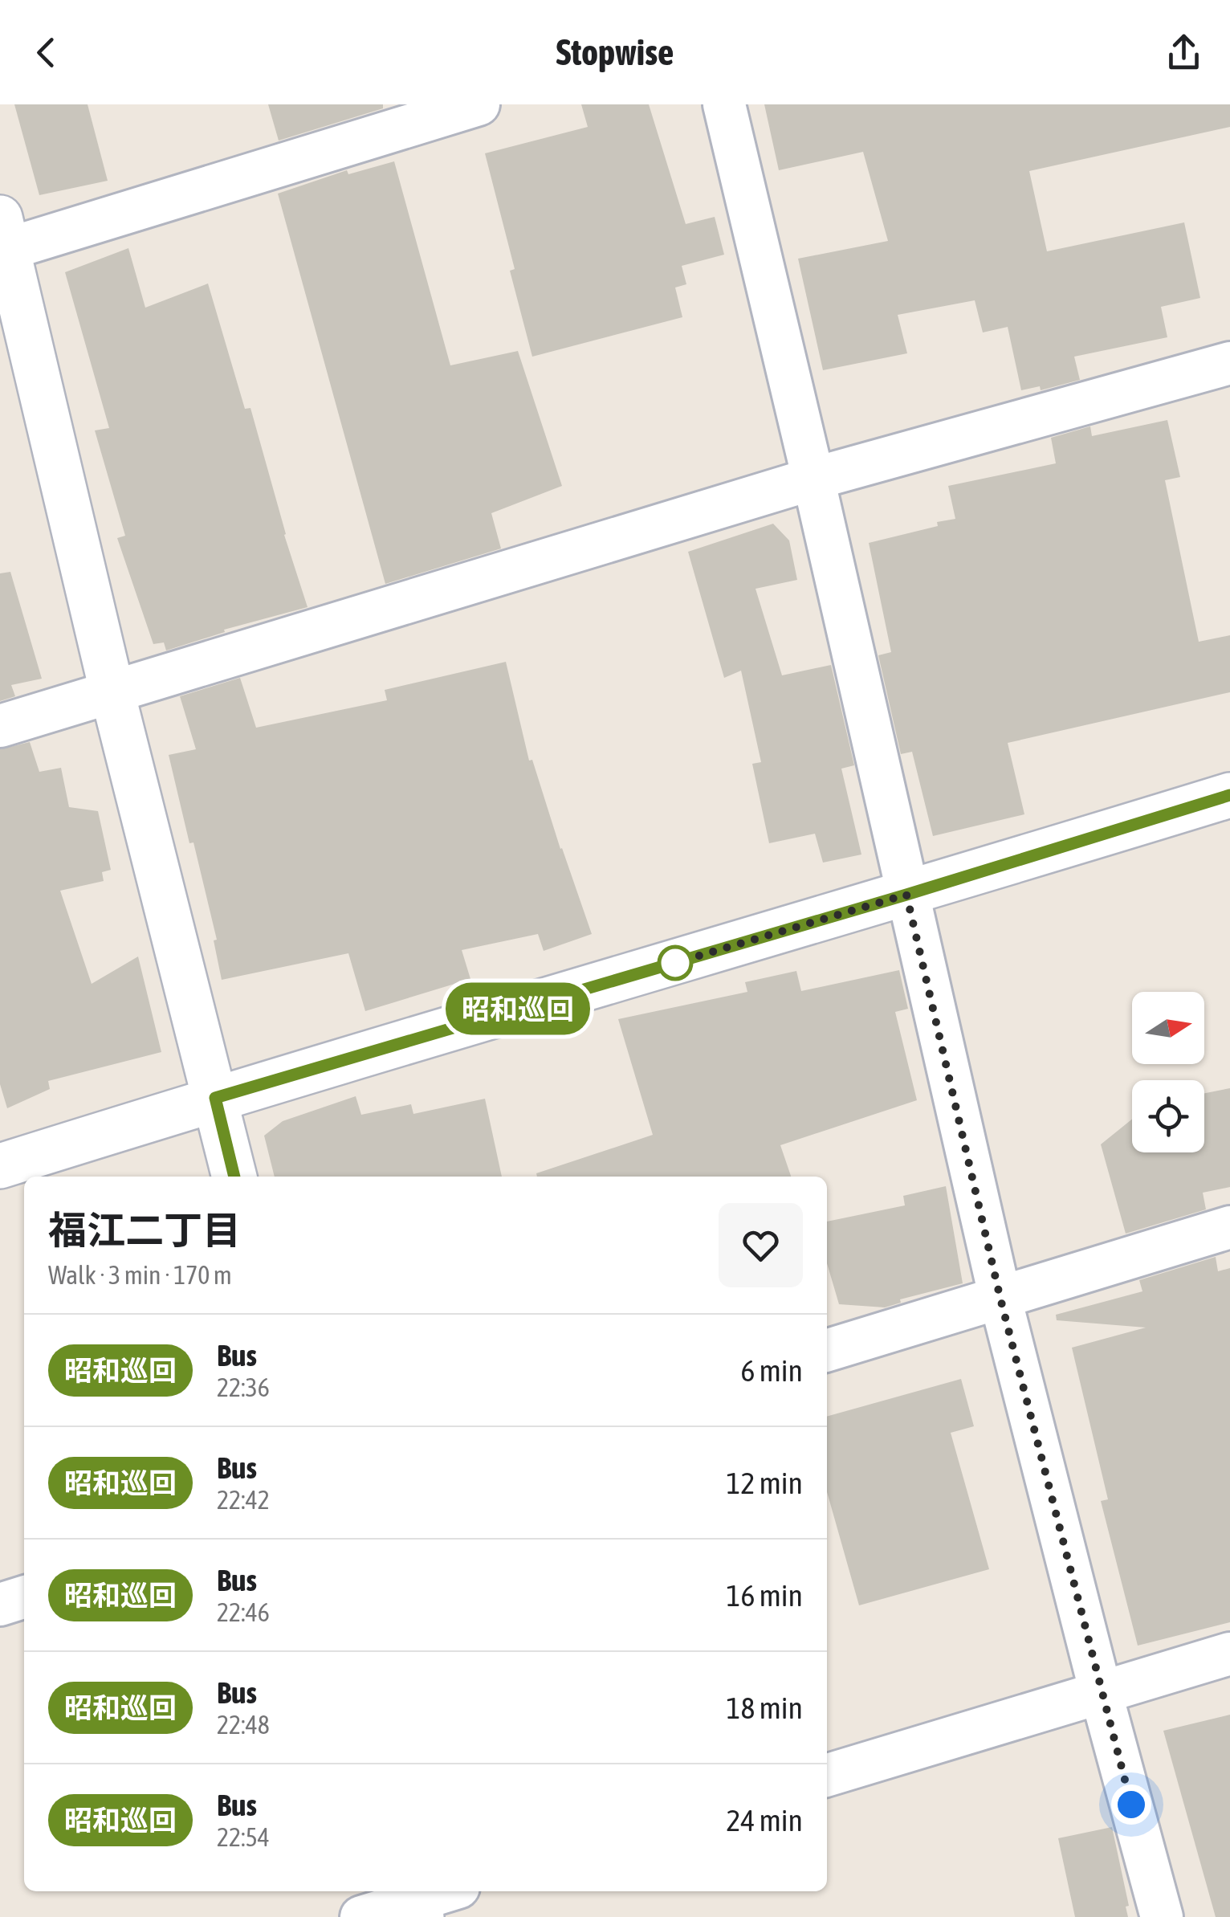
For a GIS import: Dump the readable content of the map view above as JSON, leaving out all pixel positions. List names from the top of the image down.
{
  "lines": ["bus line 昭和巡回"],
  "north": "right",
  "page": {
    "header": "Stopwise",
    "on_map": "昭和巡回",
    "heading": ["福江二丁目", "Walk · 3 min · 170 m"],
    "list": [
      {
        "mark": "昭和巡回",
        "name": "Bus",
        "note": "22:36",
        "value": "6 min"
      },
      {
        "mark": "昭和巡回",
        "name": "Bus",
        "note": "22:42",
        "value": "12 min"
      },
      {
        "mark": "昭和巡回",
        "name": "Bus",
        "note": "22:46",
        "value": "16 min"
      },
      {
        "mark": "昭和巡回",
        "name": "Bus",
        "note": "22:48",
        "value": "18 min"
      },
      {
        "mark": "昭和巡回",
        "name": "Bus",
        "note": "22:54",
        "value": "24 min"
      }
    ]
  }
}
